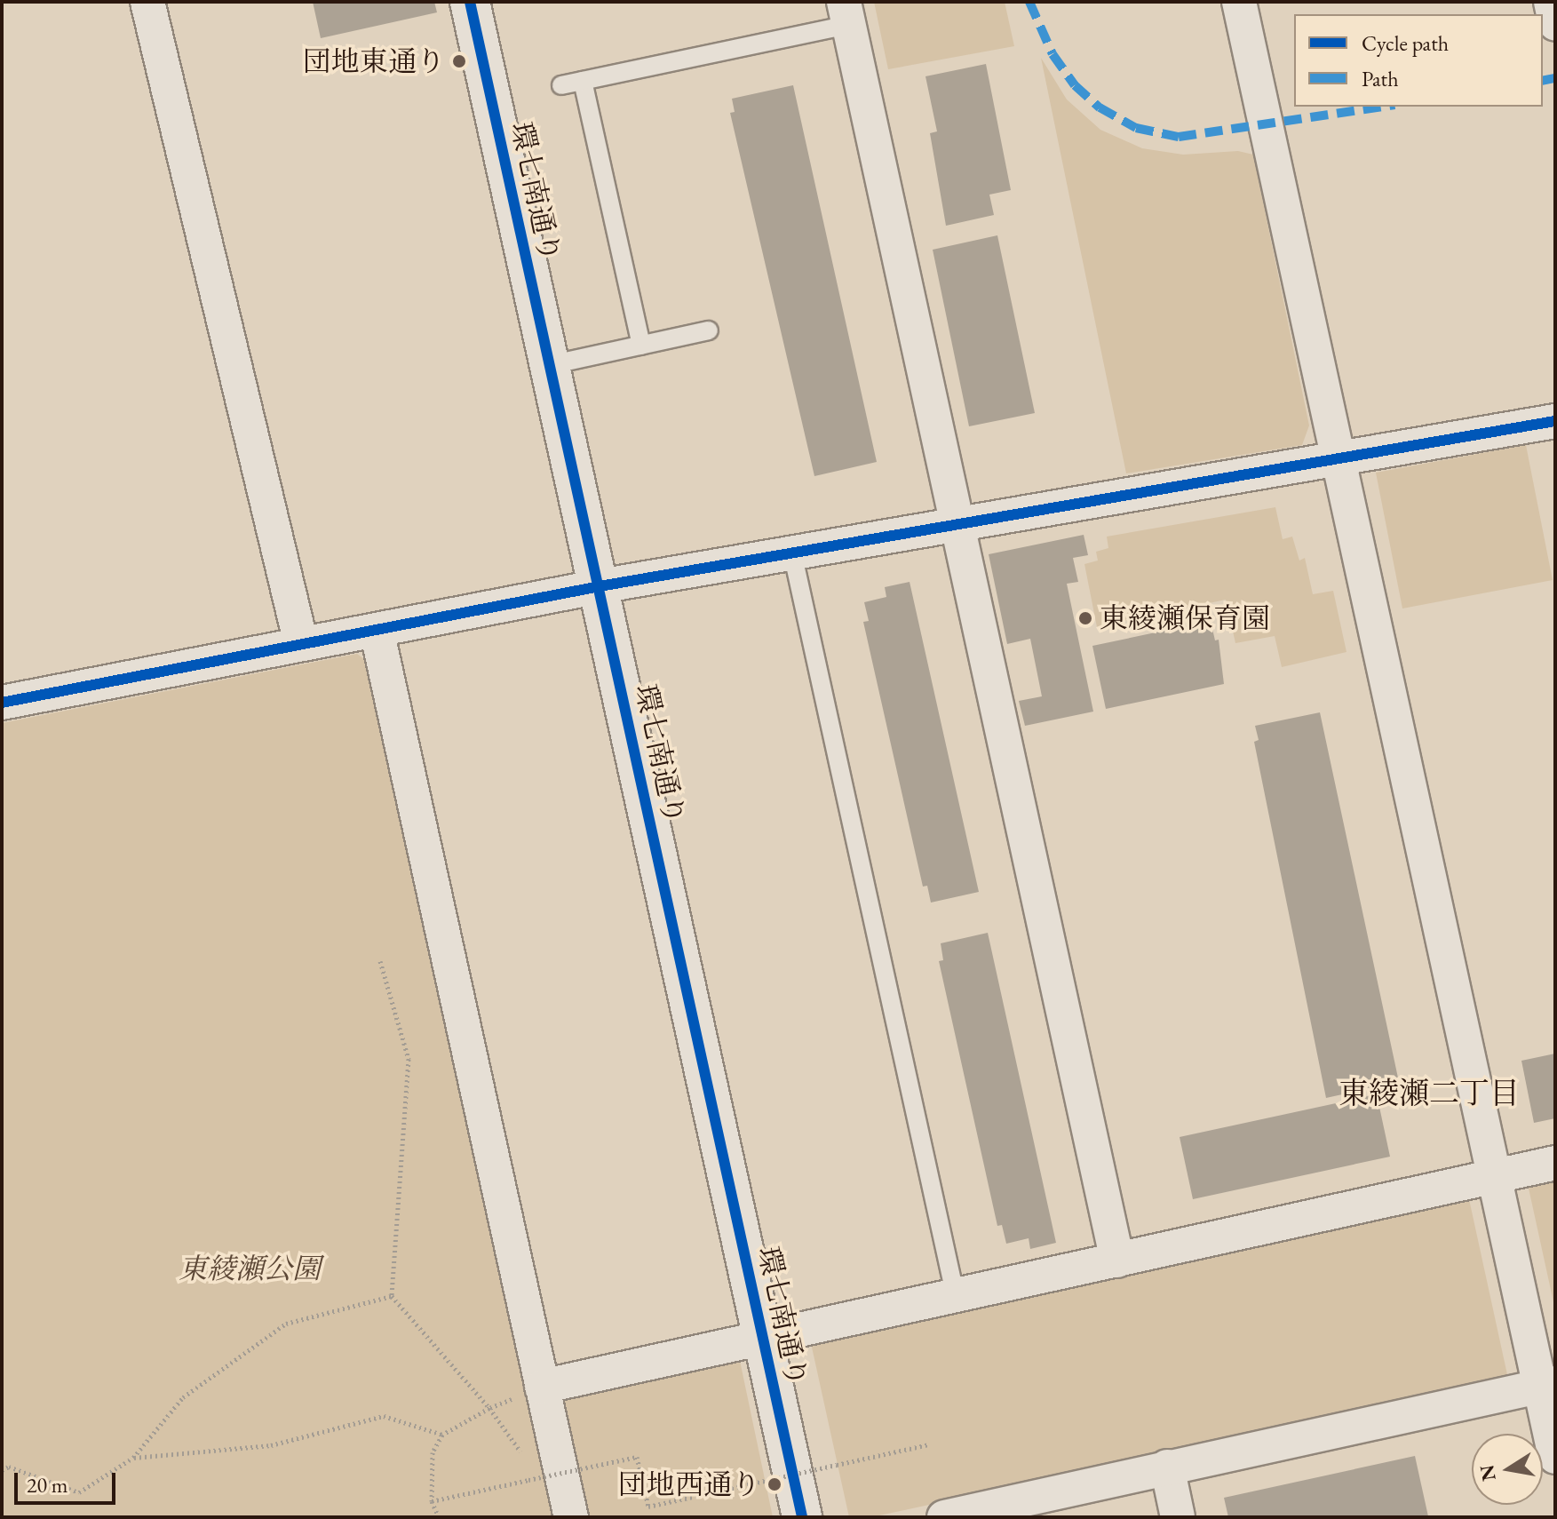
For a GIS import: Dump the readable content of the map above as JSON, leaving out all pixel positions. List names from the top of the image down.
{
  "streets": {
    "street": ["環七南通り"]
  },
  "districts": ["東綾瀬二丁目"],
  "parks": ["東綾瀬公園"],
  "places": ["団地東通り", "東綾瀬保育園", "団地西通り"],
  "legend": ["Cycle path", "Path"],
  "scale_bar": "20 m",
  "north": "left"
}
